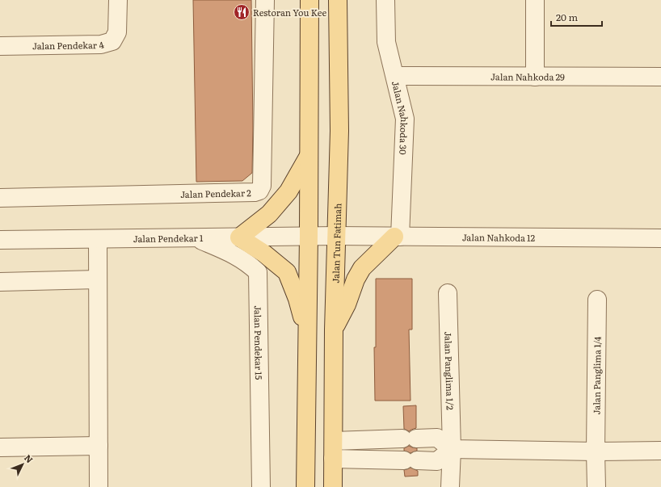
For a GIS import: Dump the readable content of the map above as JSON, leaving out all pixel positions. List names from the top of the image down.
{
  "streets": {
    "main road": ["Jalan Tun Fatimah"],
    "street": [
      "Jalan Pendekar 4",
      "Jalan Nahkoda 29",
      "Jalan Nahkoda 30",
      "Jalan Pendekar 2",
      "Jalan Nahkoda 12",
      "Jalan Pendekar 1",
      "Jalan Pendekar 15",
      "Jalan Panglima 1/2",
      "Jalan Panglima 1/4"
    ]
  },
  "crossings": [
    ["Jalan Nahkoda 29", "Jalan Nahkoda 30"],
    ["Jalan Nahkoda 30", "Jalan Nahkoda 12"],
    ["Jalan Nahkoda 12", "Jalan Pendekar 1"],
    ["Jalan Nahkoda 12", "Jalan Tun Fatimah"],
    ["Jalan Pendekar 1", "Jalan Tun Fatimah"],
    ["Jalan Pendekar 1", "Jalan Pendekar 15"]
  ],
  "places": {
    "restaurant": ["Restoran You Kee"]
  },
  "scale_bar": "20 m",
  "north": "top right"
}
